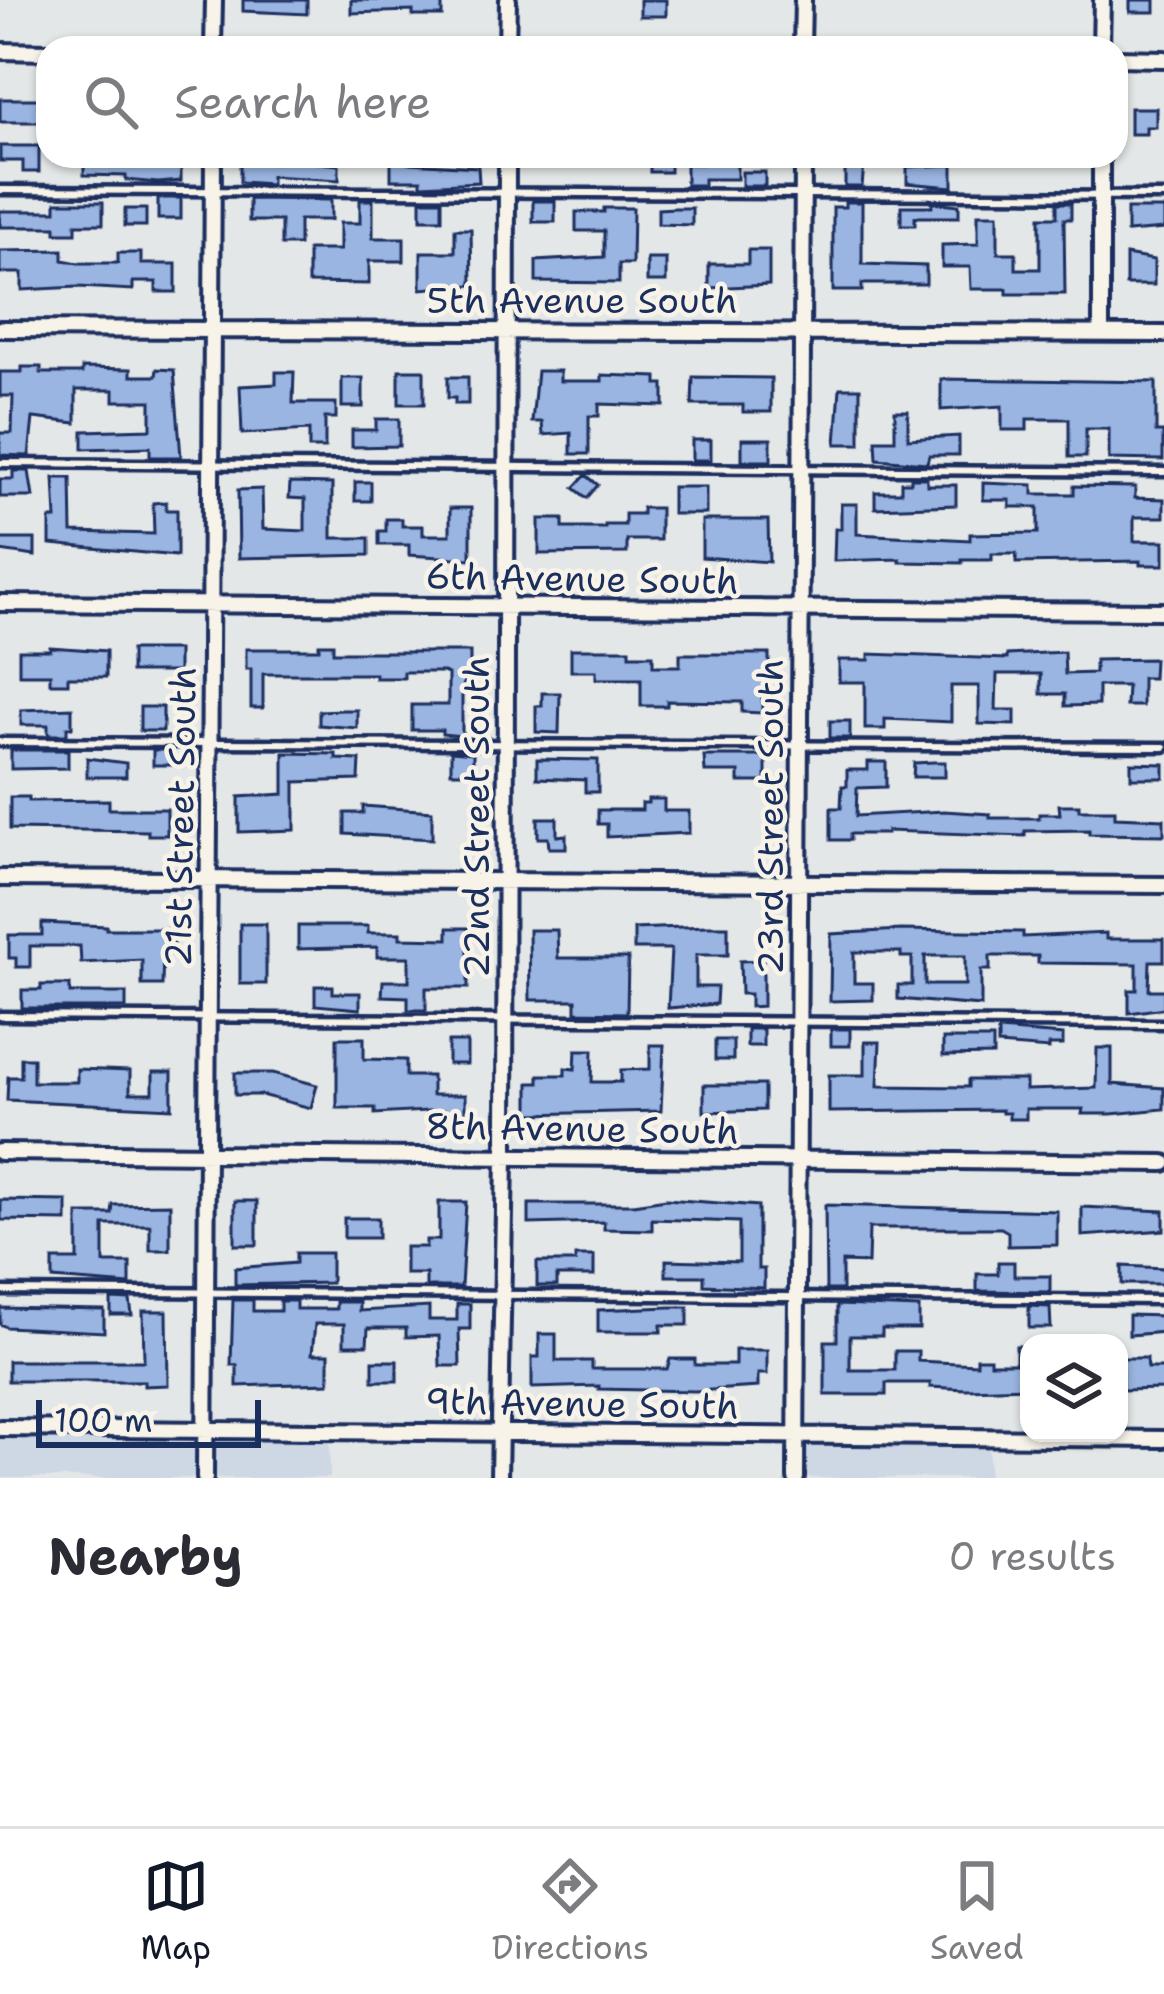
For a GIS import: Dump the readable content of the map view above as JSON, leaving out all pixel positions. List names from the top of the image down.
{
  "streets": {
    "street": [
      "5th Avenue South",
      "6th Avenue South",
      "21st Street South",
      "22nd Street South",
      "23rd Street South",
      "8th Avenue South",
      "9th Avenue South"
    ]
  },
  "crossings": [
    ["5th Avenue South", "21st Street South"],
    ["5th Avenue South", "22nd Street South"],
    ["5th Avenue South", "23rd Street South"],
    ["6th Avenue South", "21st Street South"],
    ["6th Avenue South", "22nd Street South"],
    ["6th Avenue South", "23rd Street South"],
    ["21st Street South", "8th Avenue South"],
    ["21st Street South", "9th Avenue South"],
    ["22nd Street South", "8th Avenue South"],
    ["22nd Street South", "9th Avenue South"],
    ["23rd Street South", "8th Avenue South"],
    ["23rd Street South", "9th Avenue South"]
  ],
  "scale_bar": "100 m",
  "page": {
    "search": "Search here",
    "scale": "100 m",
    "heading": ["Nearby", "0 results"],
    "nav": ["Map", "Directions", "Saved"]
  }
}
